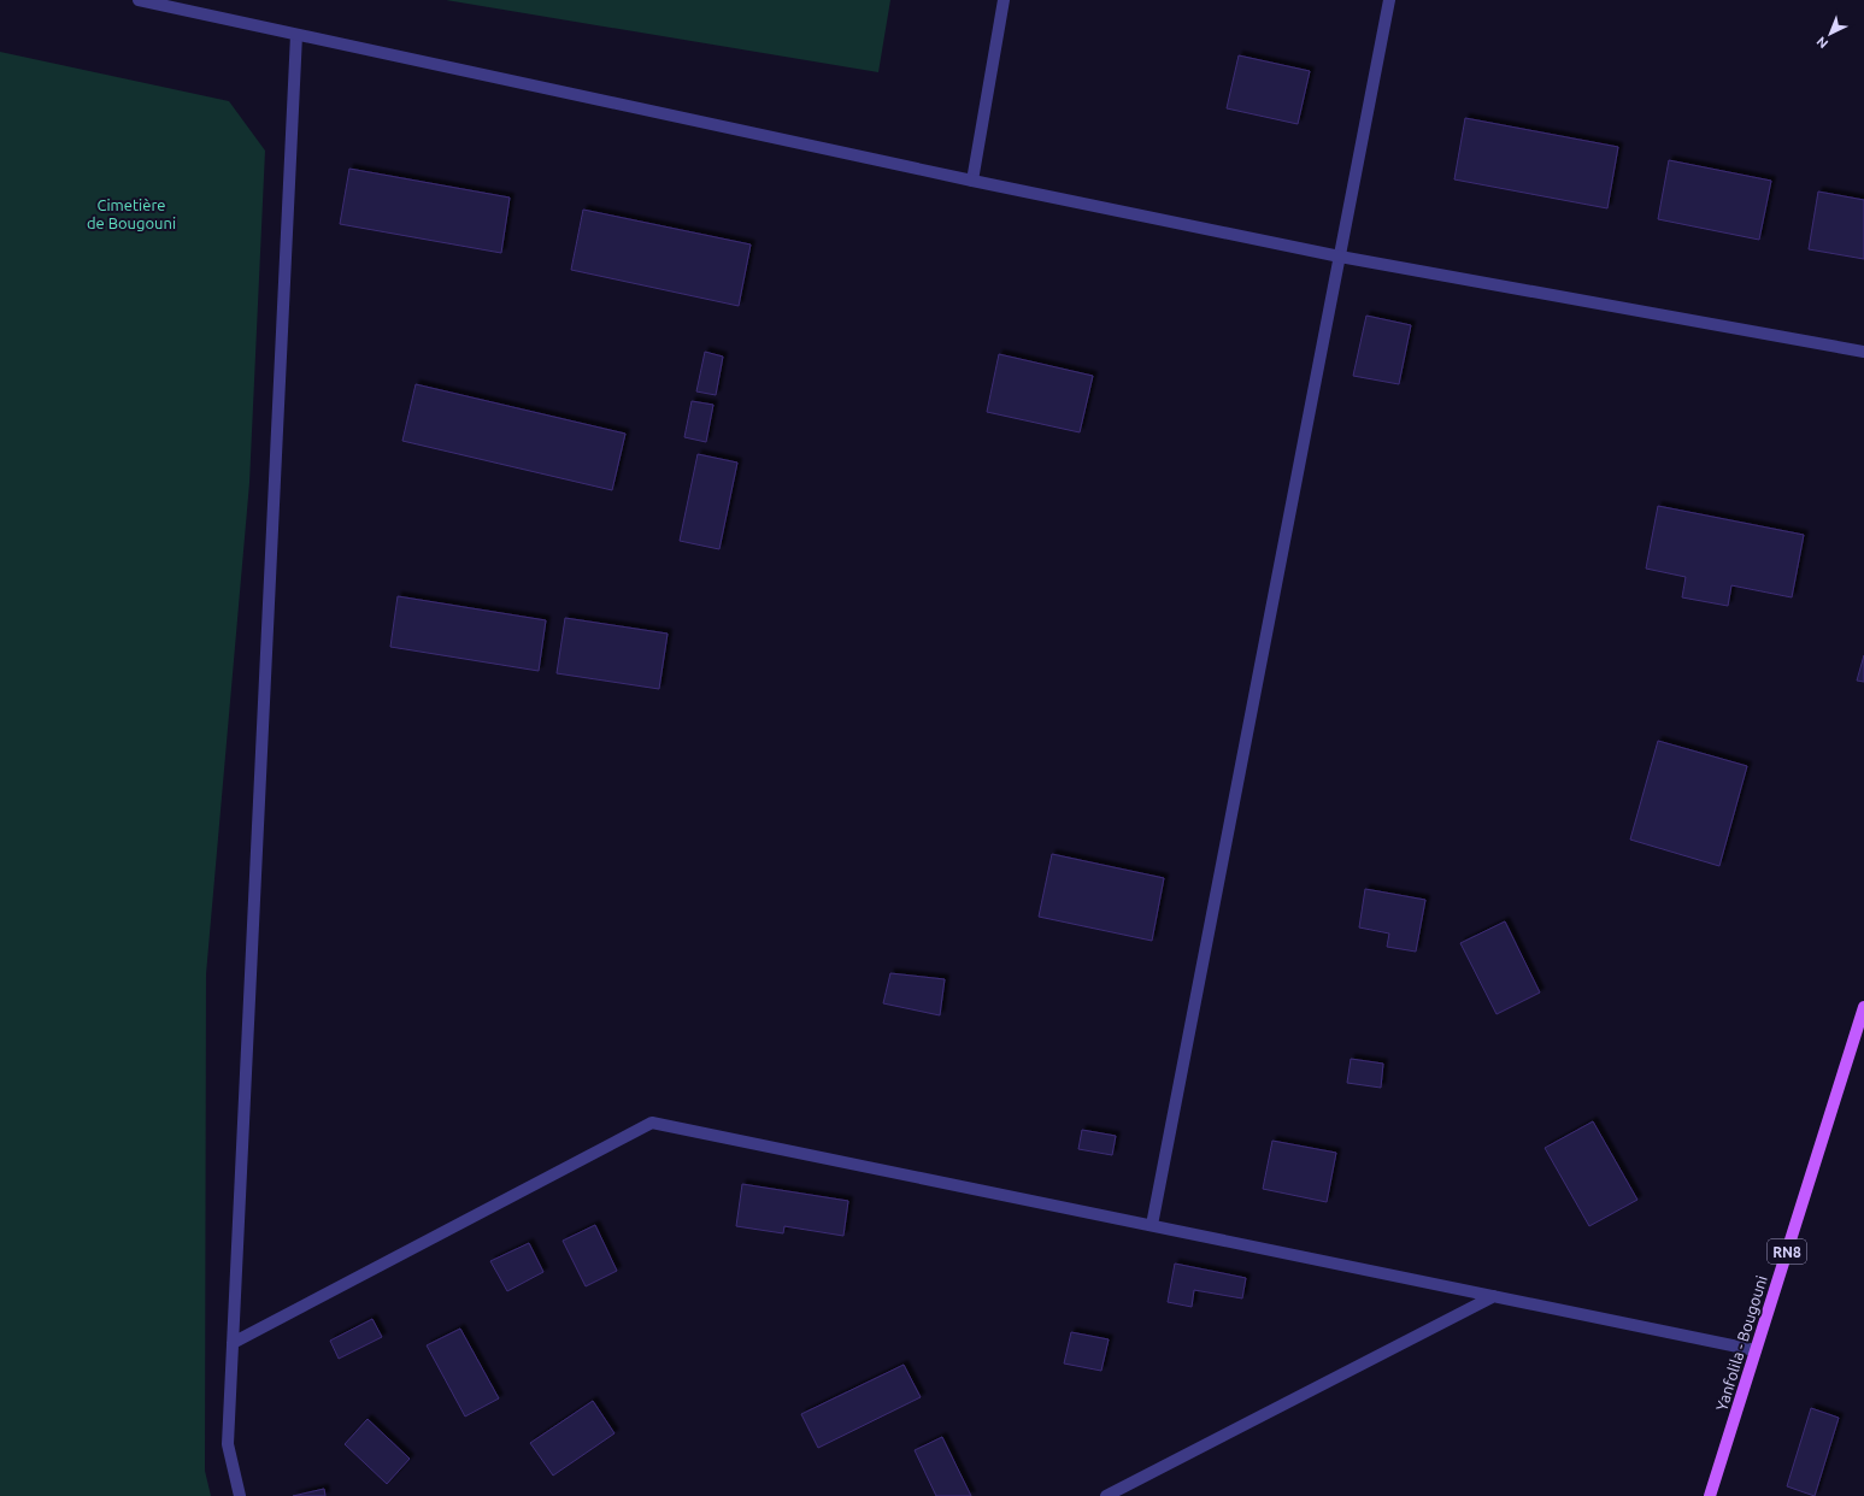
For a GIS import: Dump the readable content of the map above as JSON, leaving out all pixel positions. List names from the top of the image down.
{
  "streets": {
    "main road": ["RN8", "Yanfolila - Bougouni"]
  },
  "parks": ["Cimetière de Bougouni"],
  "north": "bottom left"
}
